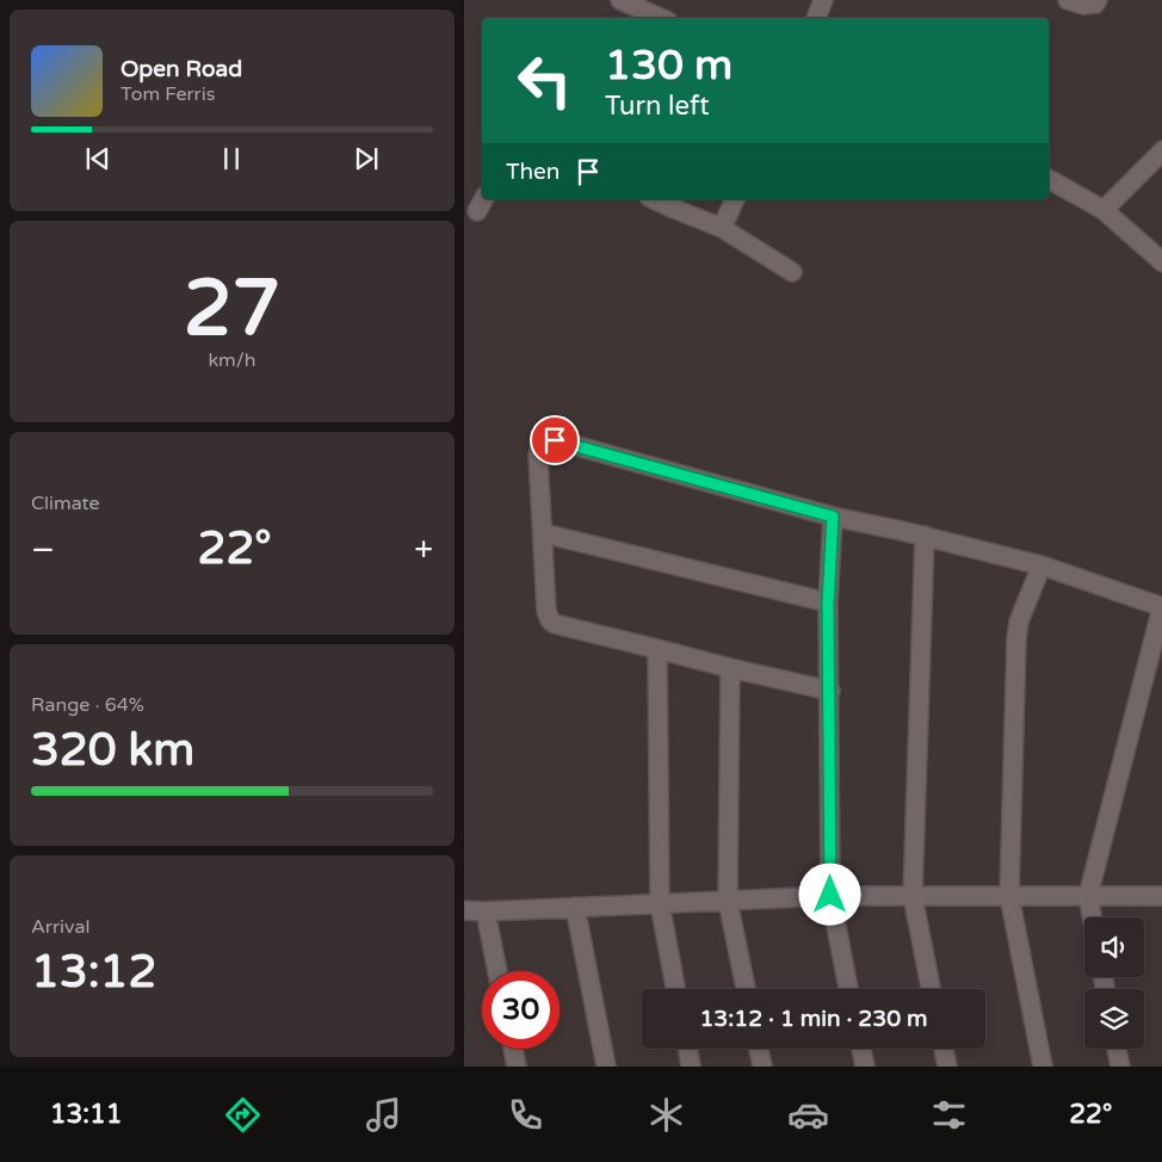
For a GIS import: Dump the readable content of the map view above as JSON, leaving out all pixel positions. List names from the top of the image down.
{
  "page": {
    "turn": ["130 m", "Turn left"],
    "song": ["Open Road", "Tom Ferris"],
    "then": "Then",
    "tile": [
      ["27", "km/h"],
      "Climate",
      ["Range · 64%", "320 km"],
      ["Arrival", "13:12"]
    ],
    "heat": ["−", "22°", "+"],
    "limit": "30",
    "trip": "13:12 · 1 min · 230 m",
    "tabs": ["13:11", "22°"]
  }
}
